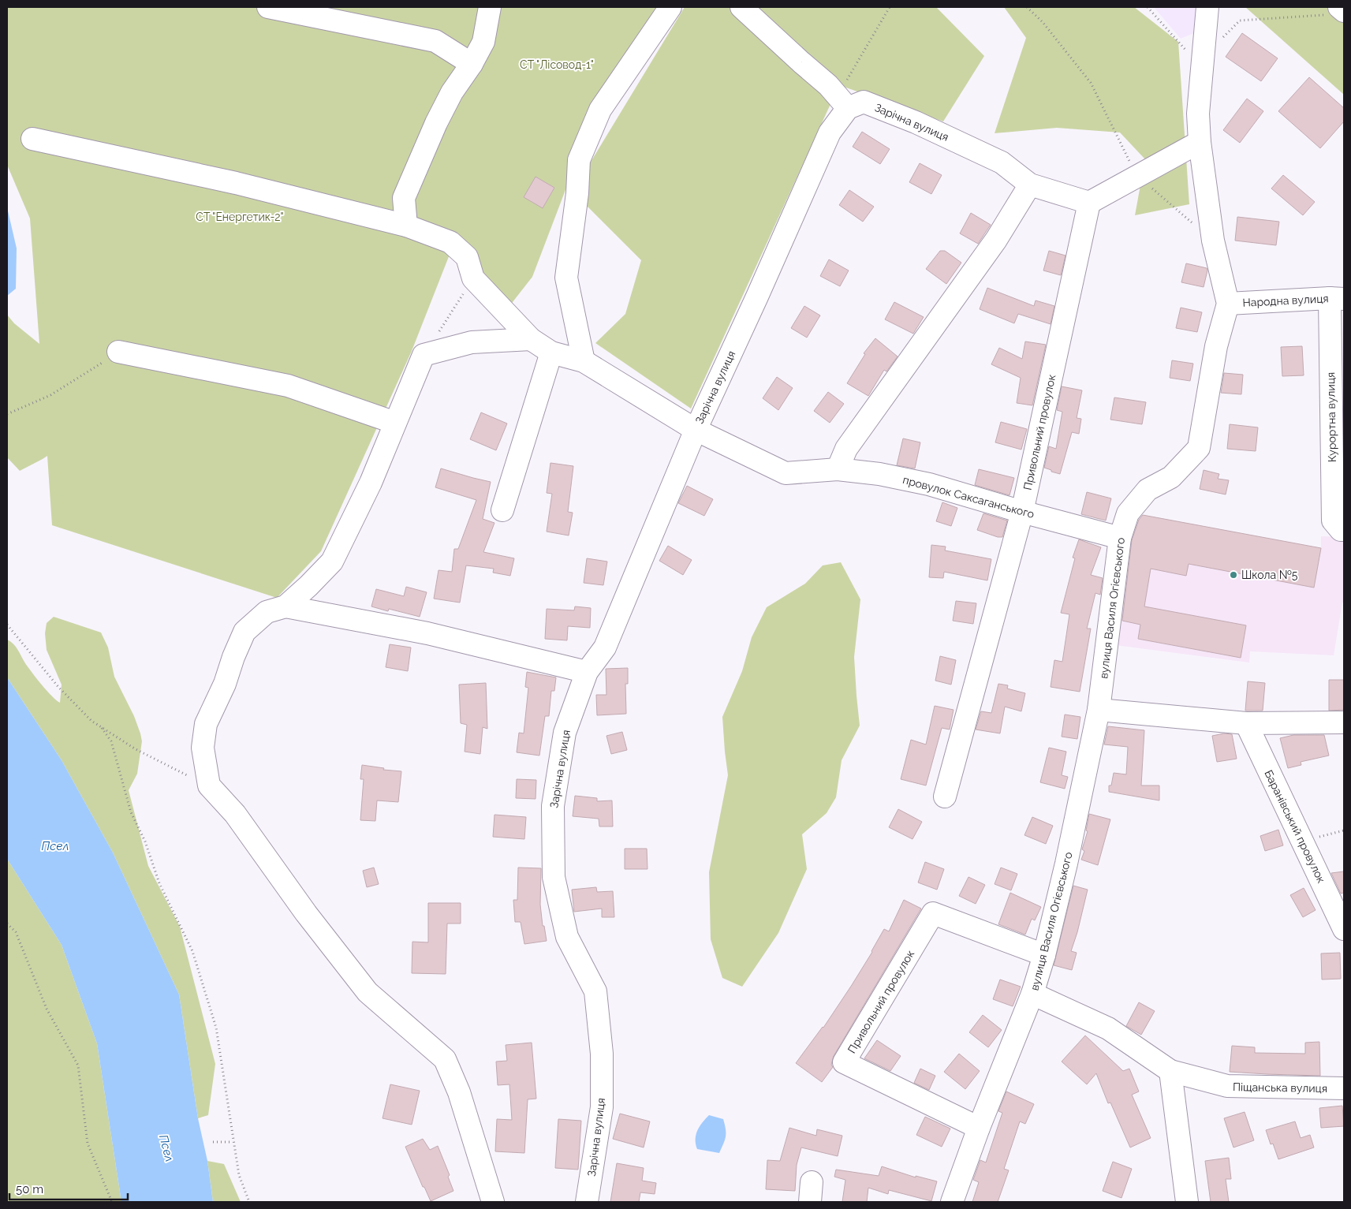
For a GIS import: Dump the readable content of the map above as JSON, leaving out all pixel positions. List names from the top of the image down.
{
  "streets": {
    "street": [
      "Зарічна вулиця",
      "Народна вулиця",
      "Курортна вулиця",
      "Привольний провулок",
      "провулок Саксаганського",
      "вулиця Василя Огієвського",
      "Баранівський провулок",
      "Піщанська вулиця"
    ]
  },
  "crossings": [
    ["Зарічна вулиця", "провулок Саксаганського"],
    ["Народна вулиця", "Курортна вулиця"],
    ["Народна вулиця", "вулиця Василя Огієвського"],
    ["Привольний провулок", "провулок Саксаганського"],
    ["Привольний провулок", "вулиця Василя Огієвського"],
    ["провулок Саксаганського", "вулиця Василя Огієвського"],
    ["вулиця Василя Огієвського", "Піщанська вулиця"]
  ],
  "water": ["Псел"],
  "parks": ["СТ \"Лісовод-1\"", "СТ \"Енергетик-2\""],
  "places": ["Школа №5"],
  "scale_bar": "50 m"
}
